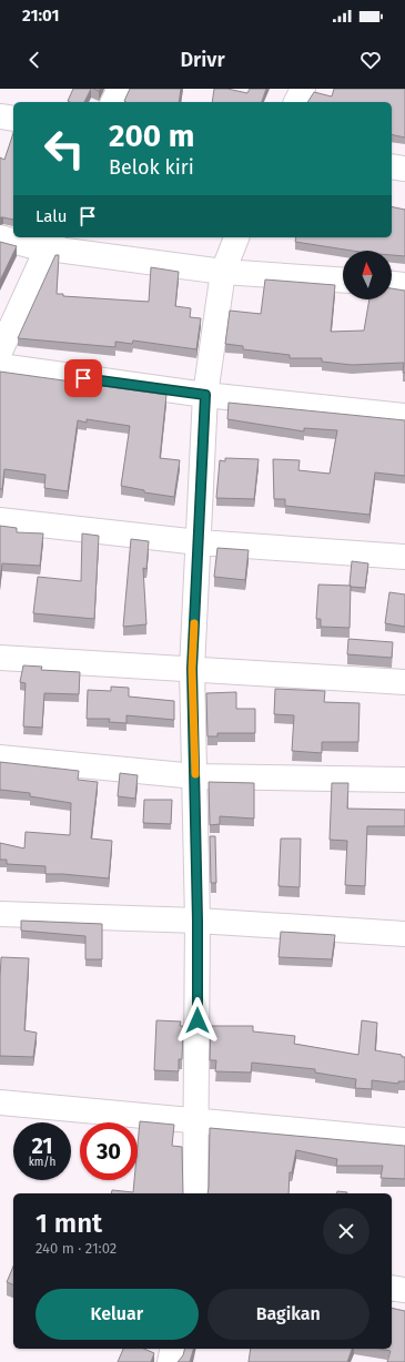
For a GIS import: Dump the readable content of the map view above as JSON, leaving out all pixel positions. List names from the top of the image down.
{
  "north": "top",
  "page": {
    "status": "21:01",
    "header": "Drivr",
    "turn": ["200 m", "Belok kiri"],
    "then": "Lalu",
    "speed": "21 km/h",
    "limit": "30",
    "heading": ["1 mnt", "240 m · 21:02"],
    "buttons": ["Keluar", "Bagikan"]
  }
}
